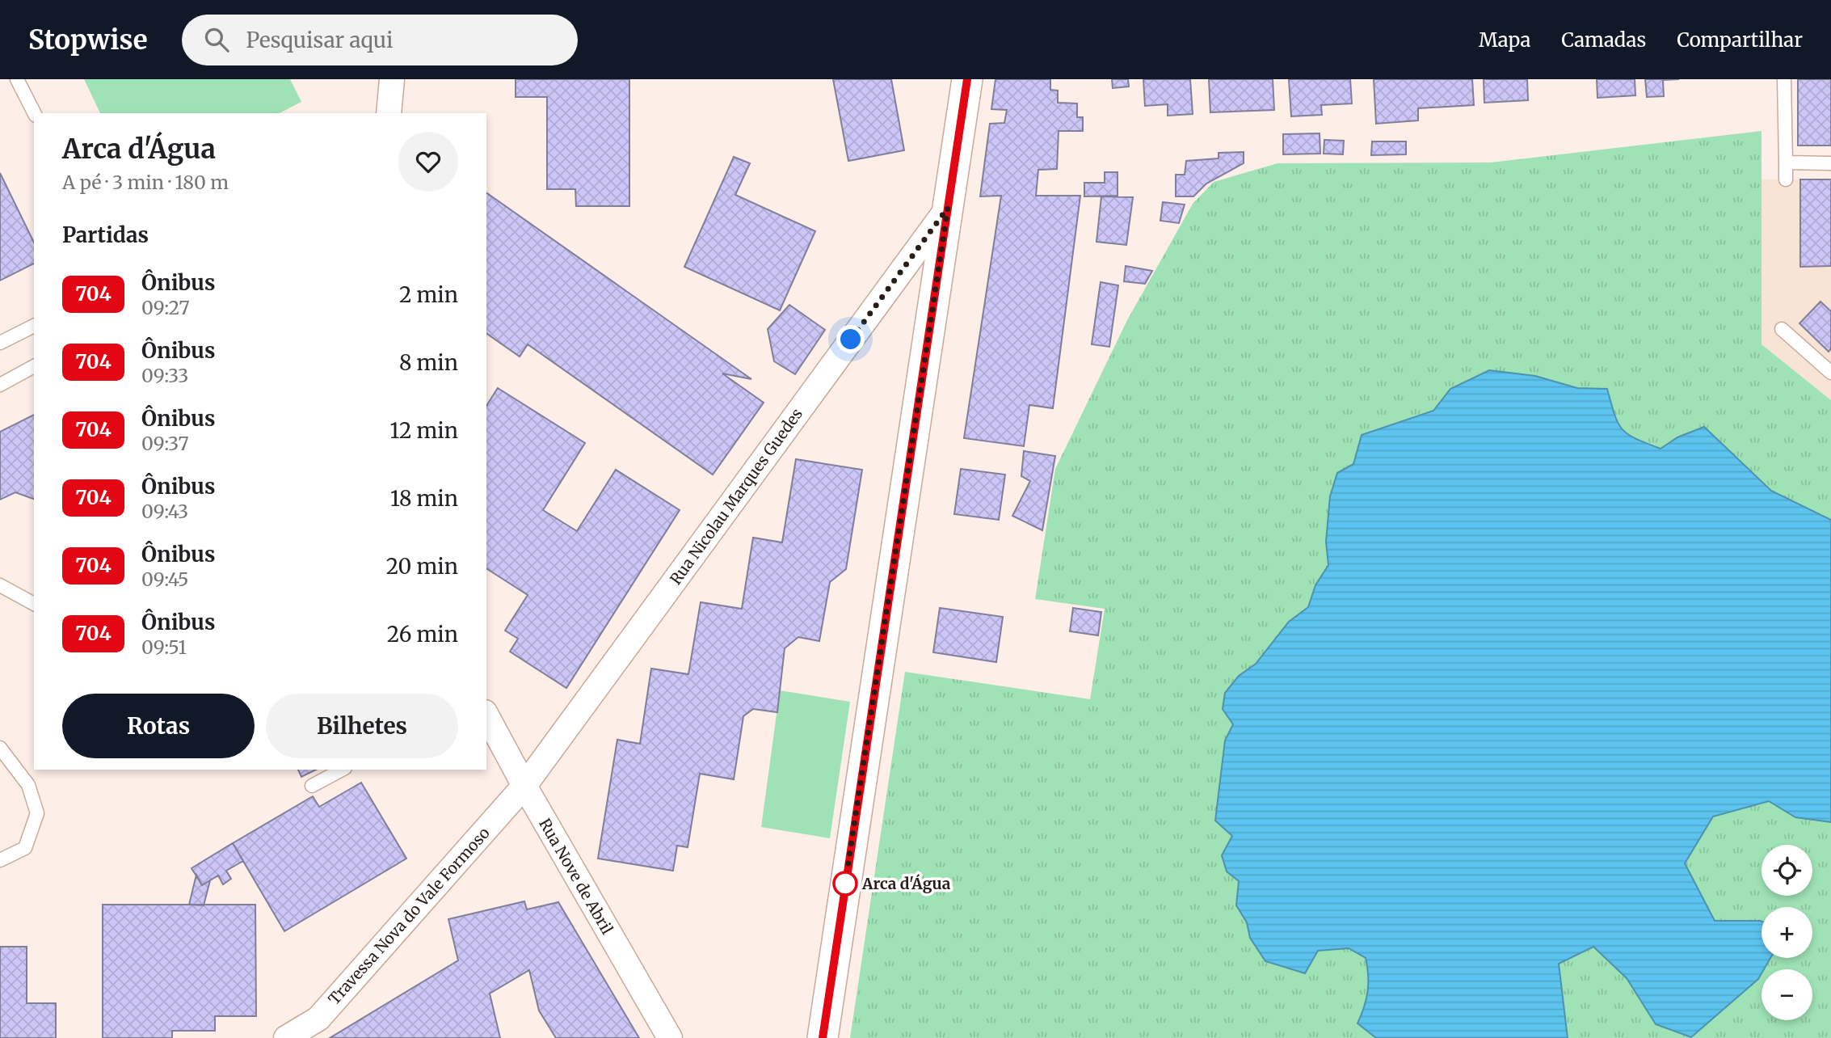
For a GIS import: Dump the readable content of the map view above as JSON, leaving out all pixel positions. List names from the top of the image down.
{
  "streets": {
    "street": ["Rua Nicolau Marques Guedes", "Rua Nove de Abril", "Travessa Nova do Vale Formoso"]
  },
  "crossings": [
    ["Rua Nicolau Marques Guedes", "Rua Nove de Abril"],
    ["Rua Nicolau Marques Guedes", "Travessa Nova do Vale Formoso"],
    ["Rua Nove de Abril", "Travessa Nova do Vale Formoso"]
  ],
  "places": ["Arca d'Água"],
  "lines": ["bus line 704"],
  "page": {
    "header": "Stopwise",
    "search": "Pesquisar aqui",
    "nav": ["Mapa", "Camadas", "Compartilhar"],
    "heading": [
      ["Arca d'Água", "A pé · 3 min · 180 m"],
      "Partidas"
    ],
    "list": [
      {
        "mark": "704",
        "name": "Ônibus",
        "note": "09:27",
        "value": "2 min"
      },
      {
        "mark": "704",
        "name": "Ônibus",
        "note": "09:33",
        "value": "8 min"
      },
      {
        "mark": "704",
        "name": "Ônibus",
        "note": "09:37",
        "value": "12 min"
      },
      {
        "mark": "704",
        "name": "Ônibus",
        "note": "09:43",
        "value": "18 min"
      },
      {
        "mark": "704",
        "name": "Ônibus",
        "note": "09:45",
        "value": "20 min"
      },
      {
        "mark": "704",
        "name": "Ônibus",
        "note": "09:51",
        "value": "26 min"
      }
    ],
    "buttons": ["Rotas", "Bilhetes"],
    "map_buttons": ["+", "−"]
  }
}
